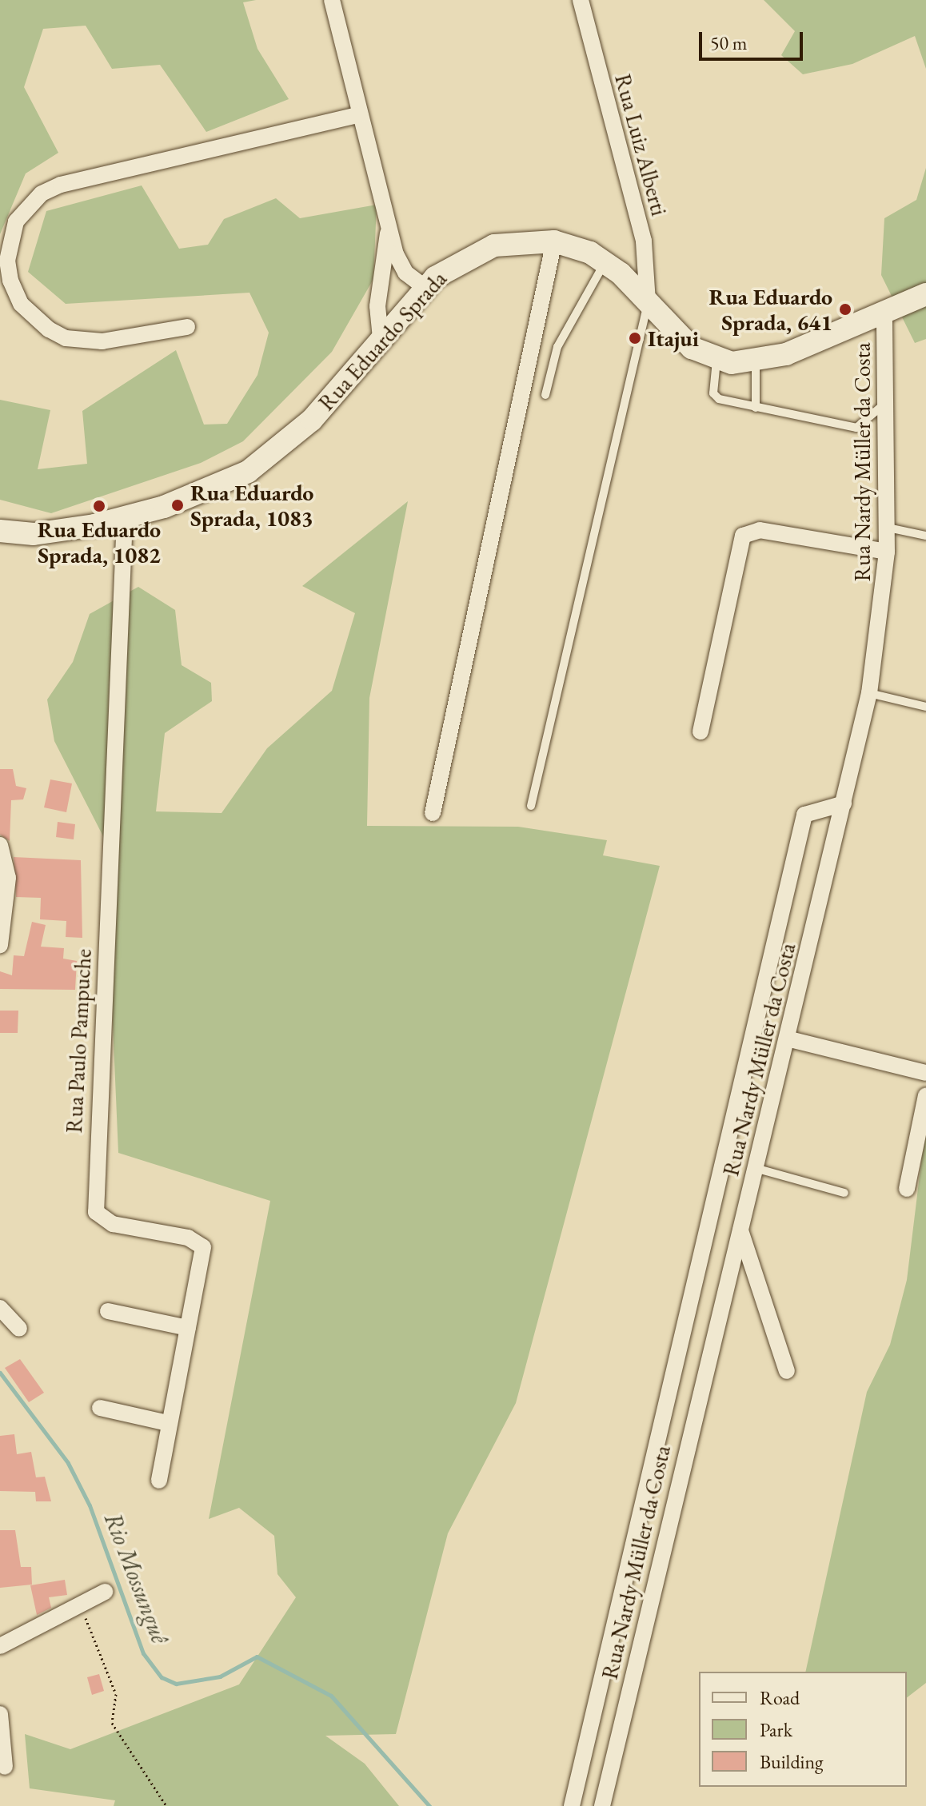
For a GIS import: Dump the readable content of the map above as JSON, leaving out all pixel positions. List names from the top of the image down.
{
  "streets": {
    "main road": ["Rua Eduardo Sprada"],
    "street": ["Rua Luiz Alberti", "Rua Nardy Müller da Costa", "Rua Paulo Pampuche"]
  },
  "crossings": [
    ["Rua Luiz Alberti", "Rua Eduardo Sprada"],
    ["Rua Eduardo Sprada", "Rua Nardy Müller da Costa"],
    ["Rua Eduardo Sprada", "Rua Paulo Pampuche"]
  ],
  "water": ["Rio Mossunguê"],
  "places": [
    "Rua Eduardo Sprada, 641",
    "Itajui",
    "Rua Eduardo Sprada, 1083",
    "Rua Eduardo Sprada, 1082"
  ],
  "legend": ["Road", "Park", "Building"],
  "scale_bar": "50 m"
}
